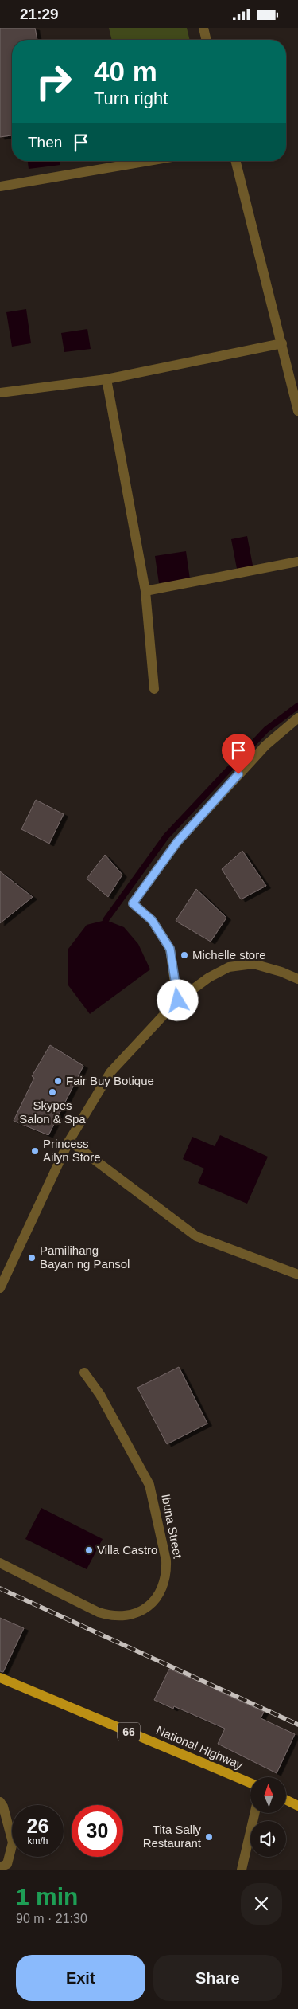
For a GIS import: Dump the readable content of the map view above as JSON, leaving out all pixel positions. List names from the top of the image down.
{
  "streets": {
    "main road": ["66", "National Highway"],
    "street": ["Ibuna Street"]
  },
  "places": [
    "Michelle store",
    "Fair Buy Botique",
    "Skypes Salon & Spa",
    "Princess Ailyn Store",
    "Pamilihang Bayan ng Pansol",
    "Villa Castro",
    "Tita Sally Restaurant"
  ],
  "north": "top",
  "page": {
    "status": "21:29",
    "turn": ["40 m", "Turn right"],
    "then": "Then",
    "speed": "26 km/h",
    "limit": "30",
    "heading": ["1 min", "90 m · 21:30"],
    "buttons": ["Exit", "Share"]
  }
}
